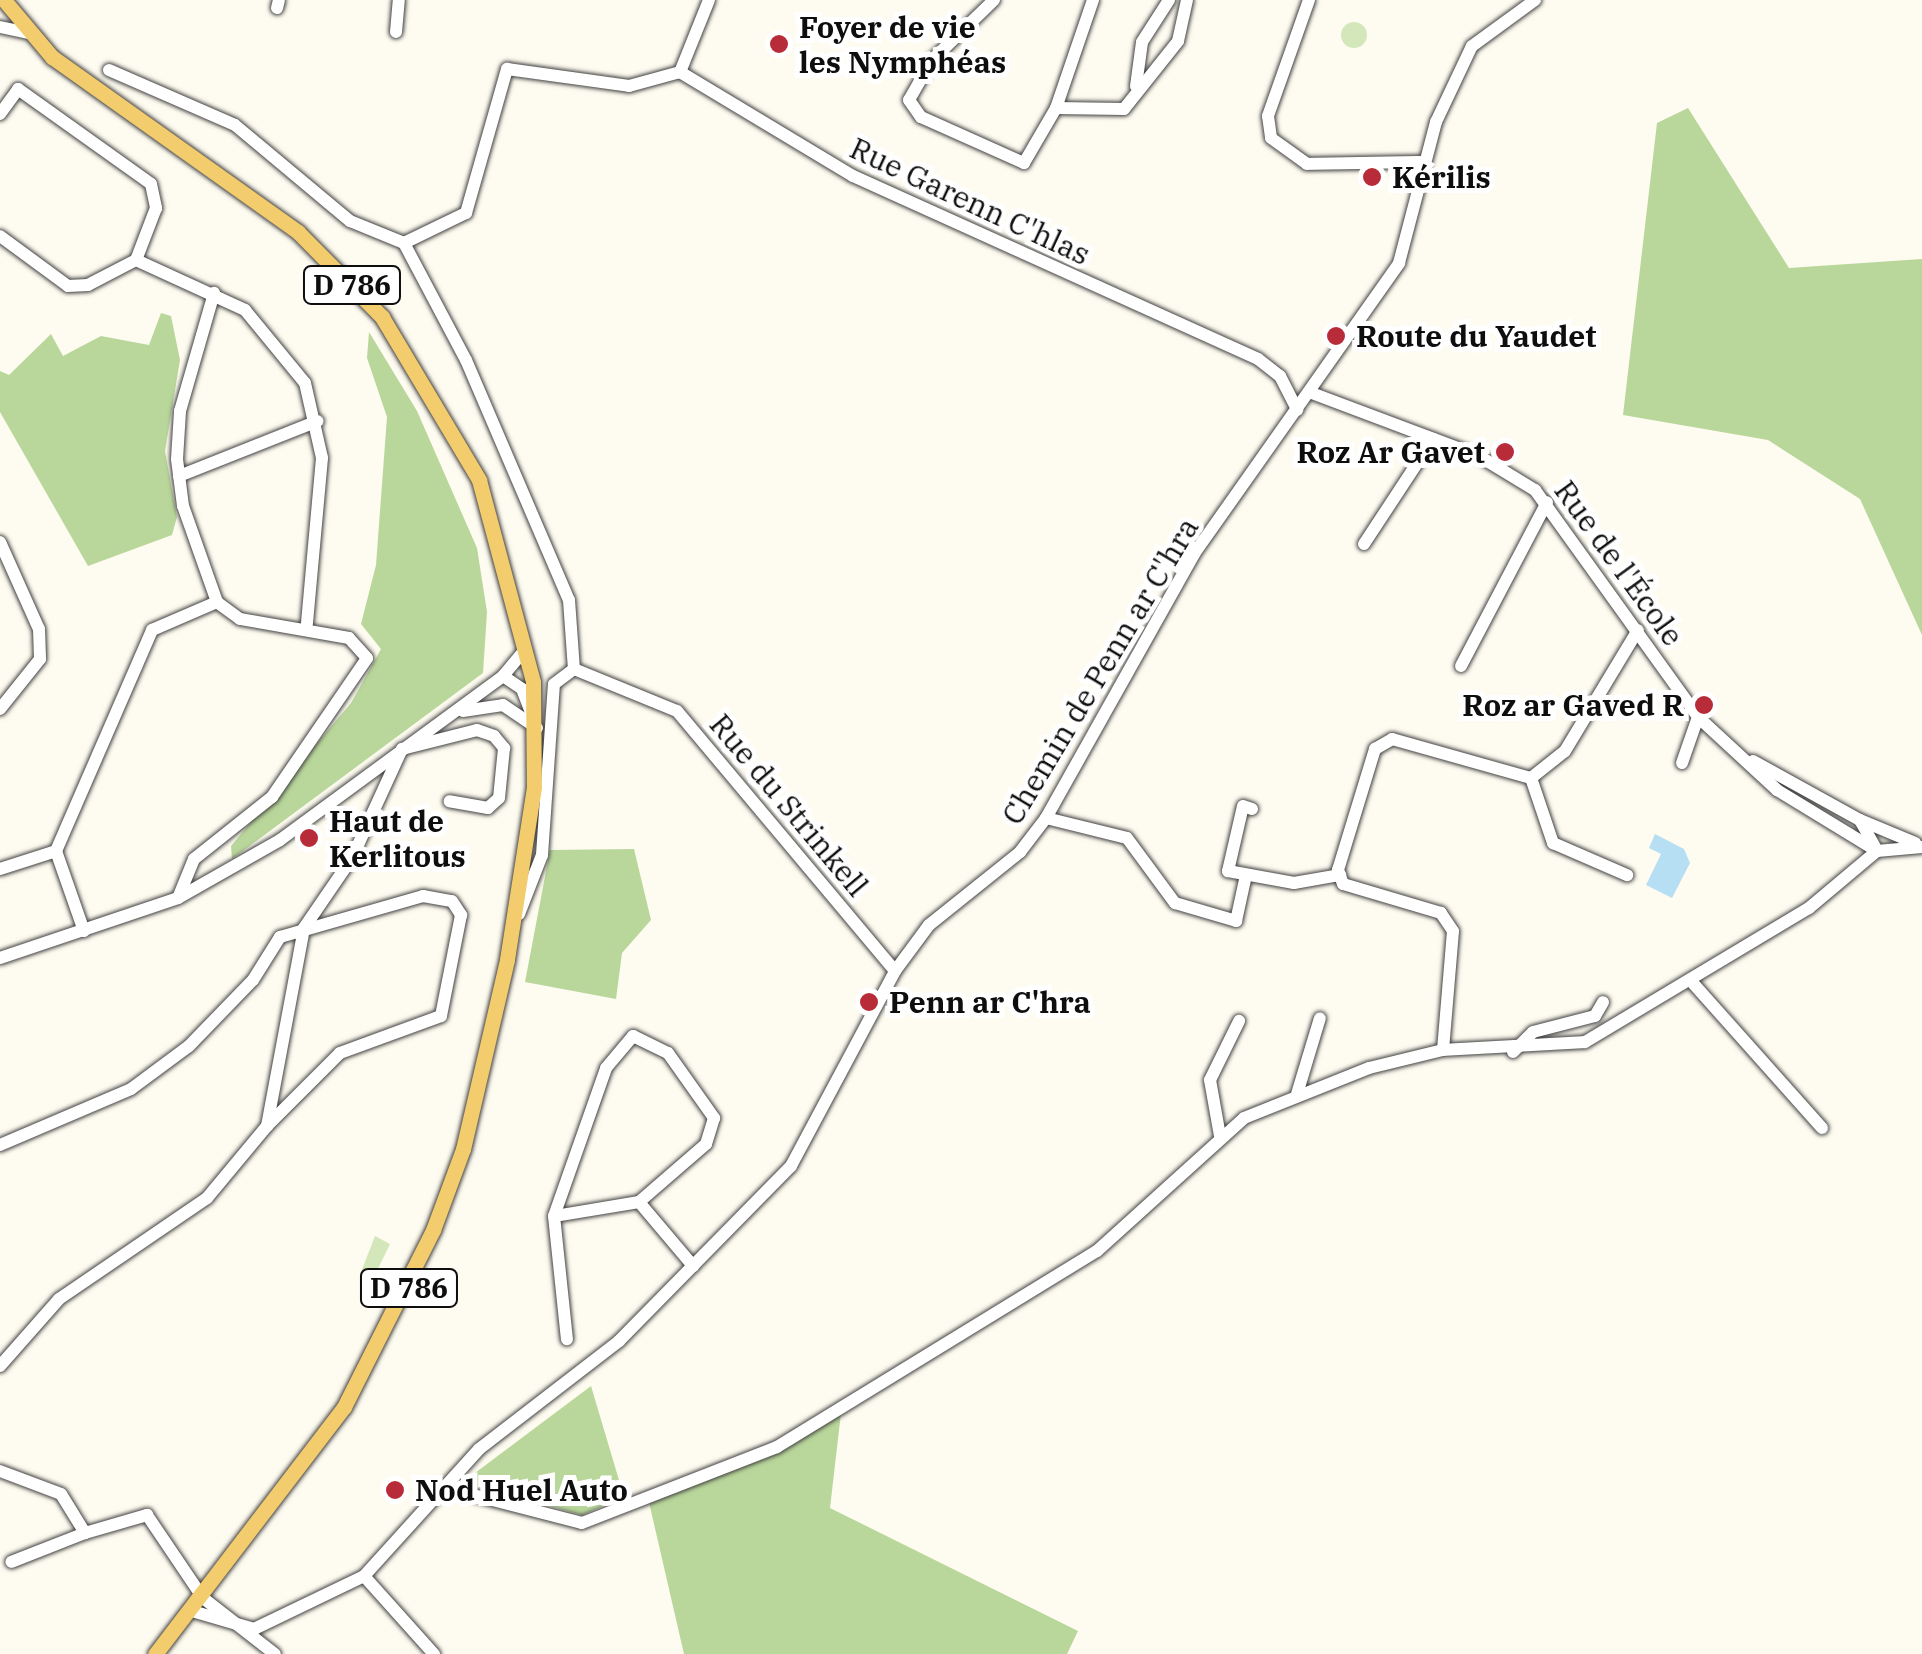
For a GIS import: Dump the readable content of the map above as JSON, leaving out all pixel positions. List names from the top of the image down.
{
  "streets": {
    "main road": ["D 786"],
    "street": [
      "Rue Garenn C'hlas",
      "Rue de l'École",
      "Chemin de Penn ar C'hra",
      "Rue du Strinkell"
    ]
  },
  "crossings": [
    ["Rue Garenn C'hlas", "Chemin de Penn ar C'hra"],
    ["Rue de l'École", "Chemin de Penn ar C'hra"],
    ["Chemin de Penn ar C'hra", "Rue du Strinkell"]
  ],
  "places": [
    "Foyer de vie les Nymphéas",
    "Kérilis",
    "Route du Yaudet",
    "Roz Ar Gavet",
    "Roz ar Gaved R",
    "Haut de Kerlitous",
    "Penn ar C'hra",
    "Nod Huel Auto"
  ]
}
